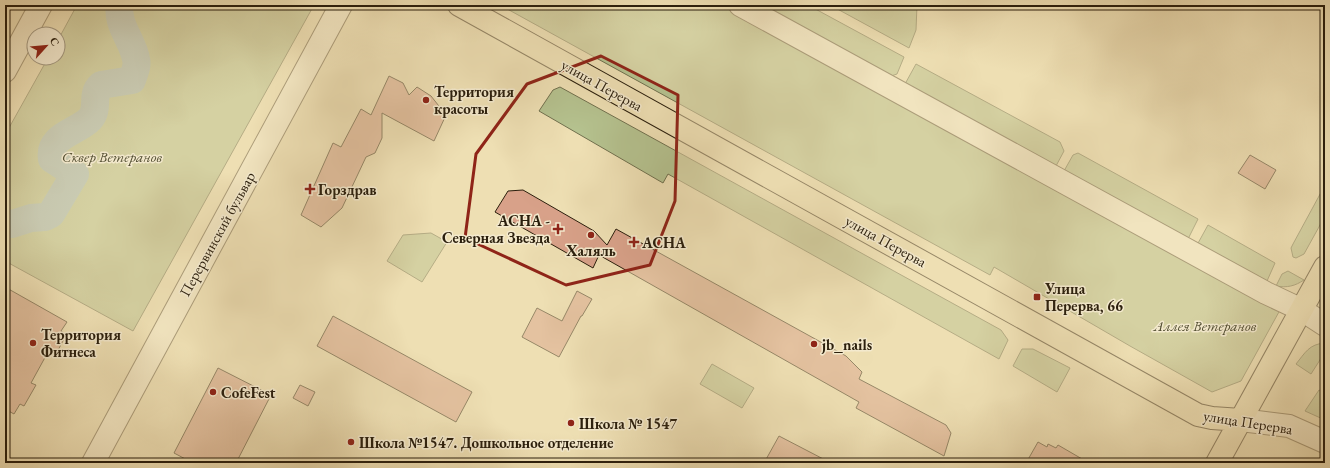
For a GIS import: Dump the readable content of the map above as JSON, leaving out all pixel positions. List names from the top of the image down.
{
  "streets": {
    "main road": ["улица Перерва"],
    "street": ["Перервинский бульвар"]
  },
  "parks": ["Сквер Ветеранов", "Аллея Ветеранов"],
  "places": {
    "other": [
      "Территория красоты",
      "Халяль",
      "Территория Фитнеса",
      "jb_nails",
      "CofeFest",
      "Школа № 1547",
      "Школа №1547. Дошкольное отделение"
    ],
    "health": ["Горздрав", "АСНА - Северная Звезда", "АСНА"],
    "transit": ["Улица Перерва, 66"]
  },
  "north": "top right"
}
